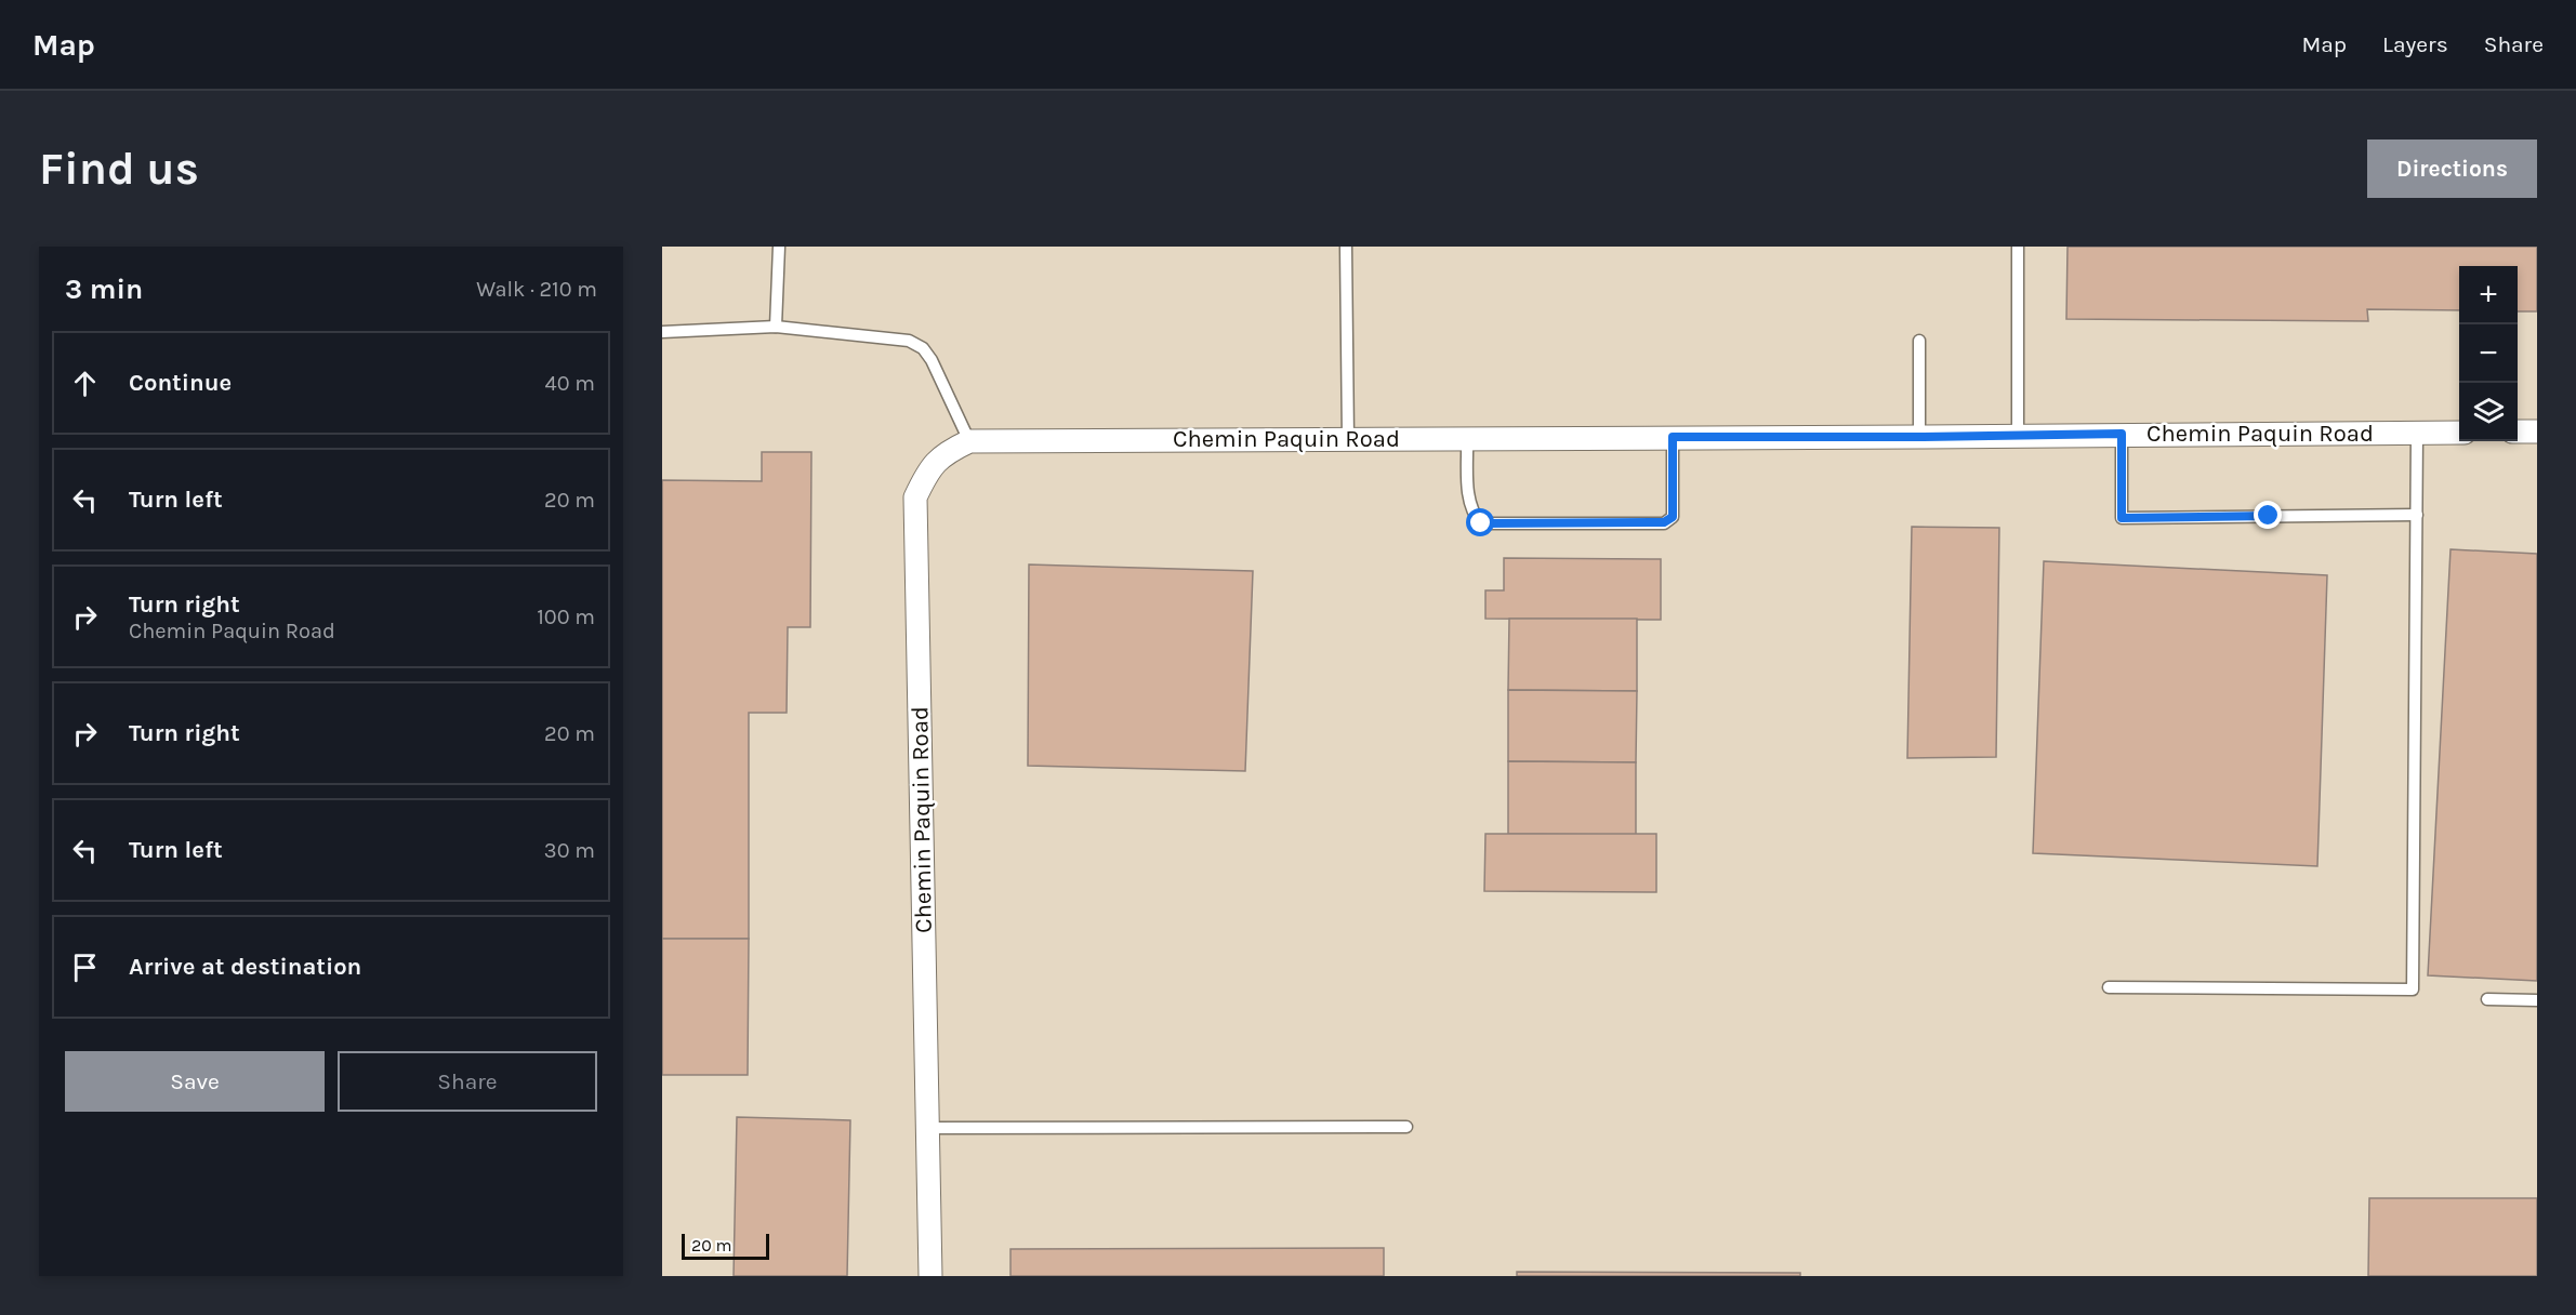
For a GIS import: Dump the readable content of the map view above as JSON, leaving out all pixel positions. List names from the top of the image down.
{
  "streets": {
    "street": ["Chemin Paquin Road"]
  },
  "scale_bar": "20 m",
  "page": {
    "header": "Map",
    "nav": ["Map", "Layers", "Share"],
    "buttons": [
      "Directions",
      ["Save", "Share"]
    ],
    "title": "Find us",
    "heading": ["3 min", "Walk · 210 m"],
    "map_buttons": ["+", "−"],
    "list": [
      ["Continue", "40 m"],
      ["Turn left", "20 m"],
      ["Turn right", "Chemin Paquin Road", "100 m"],
      ["Turn right", "20 m"],
      ["Turn left", "30 m"],
      "Arrive at destination"
    ],
    "scale": "20 m"
  }
}
